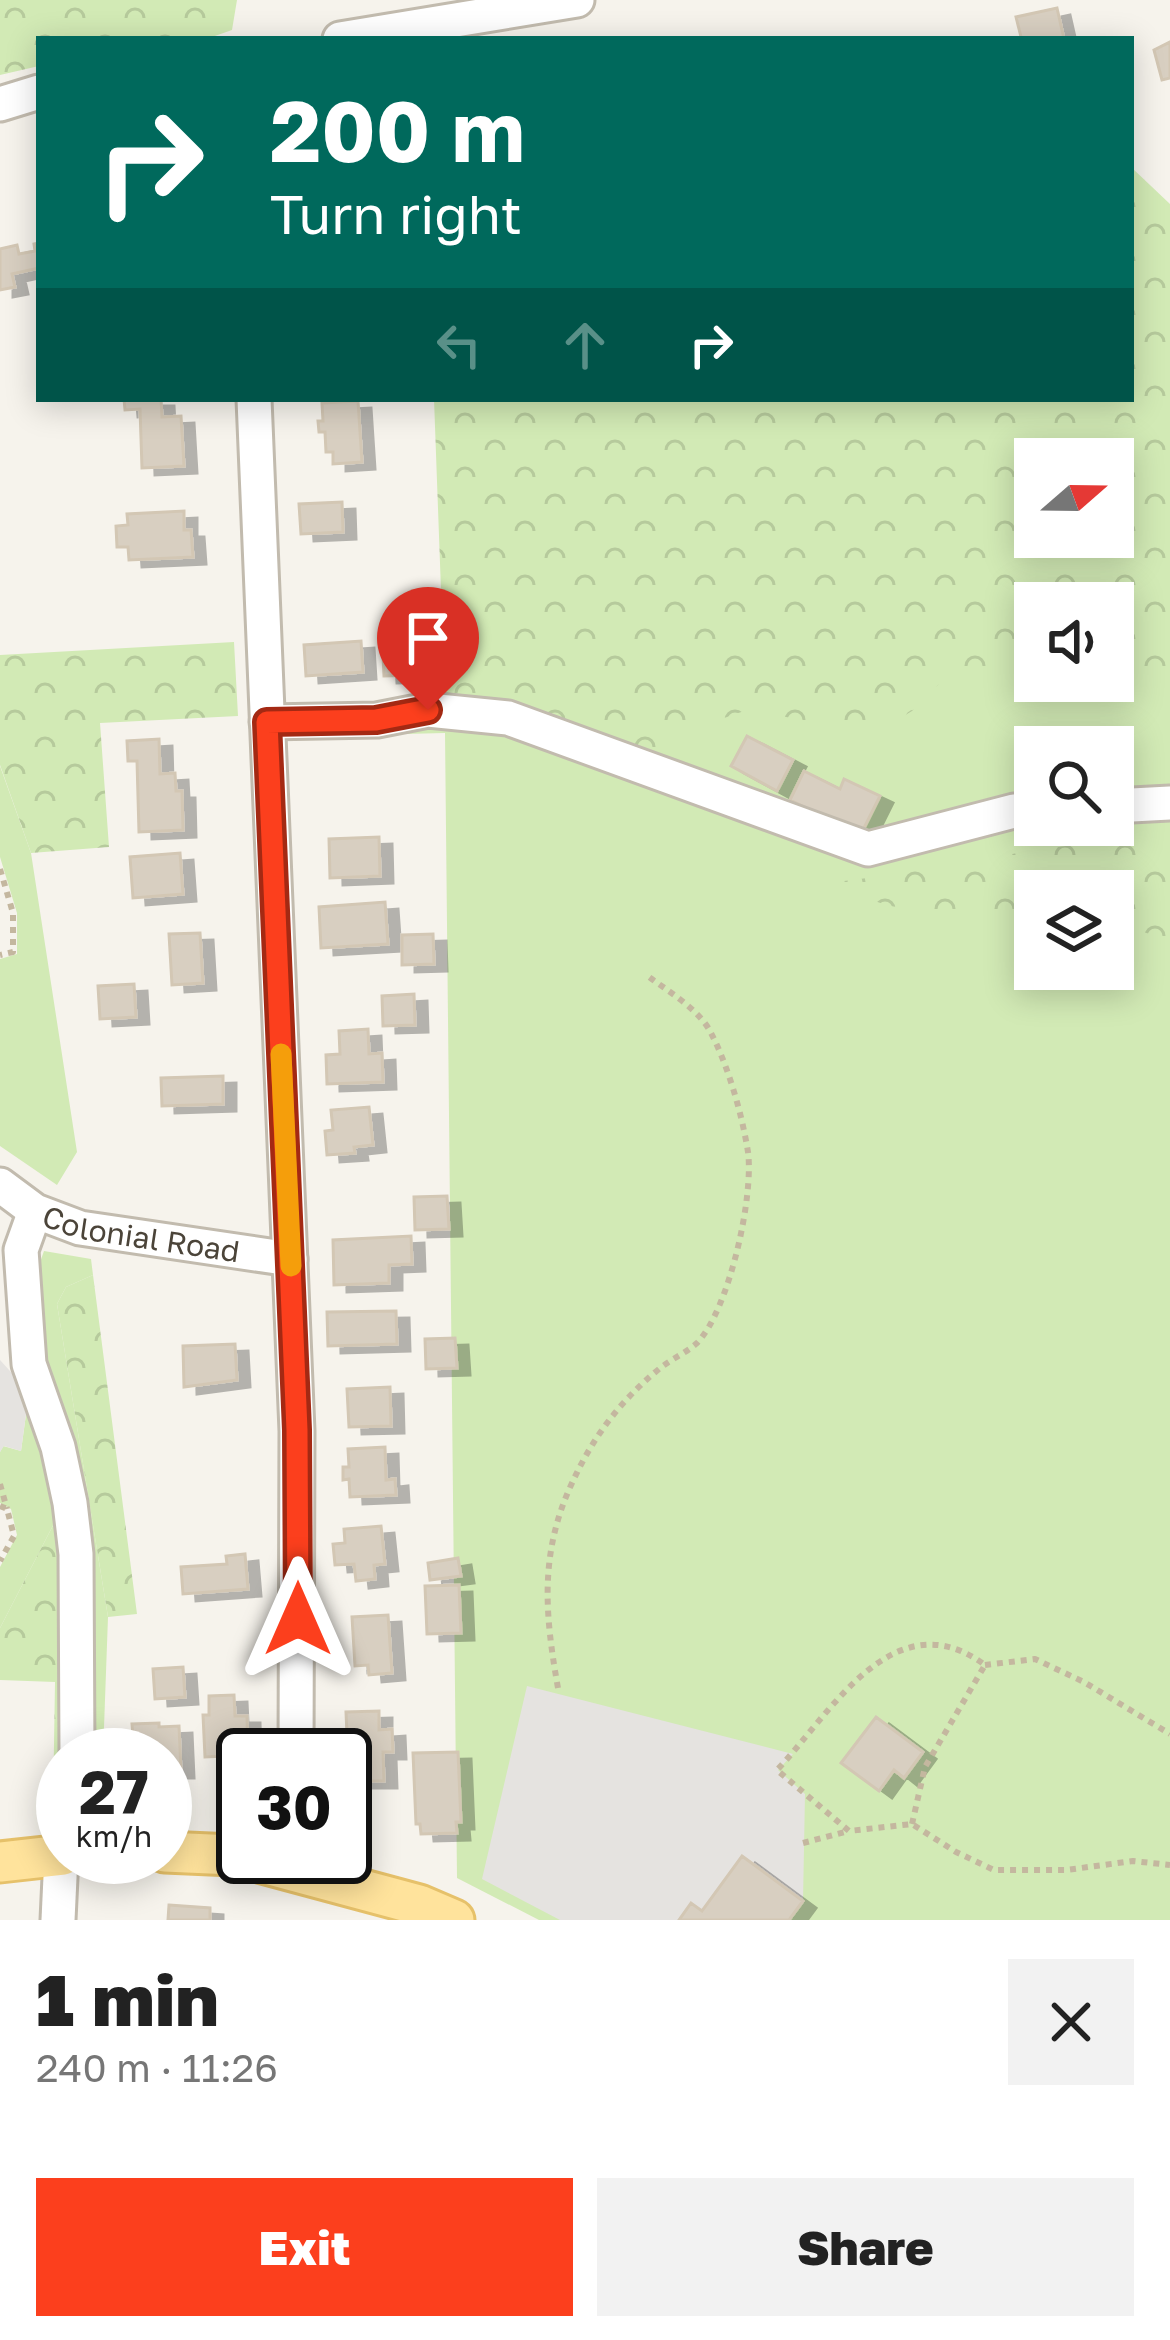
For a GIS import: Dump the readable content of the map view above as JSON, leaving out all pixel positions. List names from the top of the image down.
{
  "streets": {
    "street": ["Colonial Road"]
  },
  "north": "right",
  "page": {
    "turn": ["200 m", "Turn right"],
    "speed": "27 km/h",
    "limit": "30",
    "heading": ["1 min", "240 m · 11:26"],
    "buttons": ["Exit", "Share"]
  }
}
